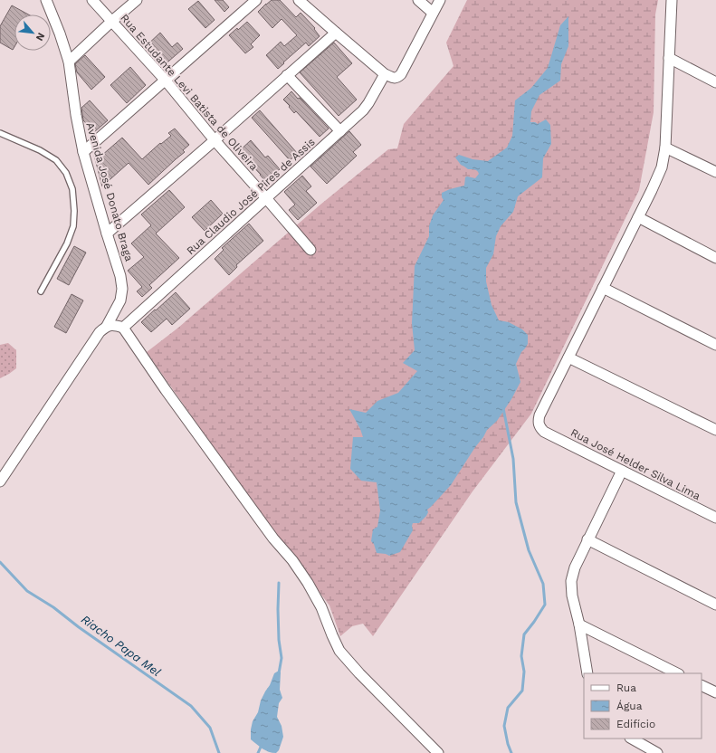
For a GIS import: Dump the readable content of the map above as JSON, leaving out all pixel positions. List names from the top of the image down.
{
  "streets": {
    "street": [
      "Rua Estudante Levi Batista de Oliveira",
      "Avenida José Donato Braga",
      "Rua Claudio José Pires de Assis",
      "Rua José Helder Silva Lima"
    ]
  },
  "crossings": [
    ["Rua Estudante Levi Batista de Oliveira", "Rua Claudio José Pires de Assis"]
  ],
  "water": ["Riacho Papa Mel"],
  "legend": ["Rua", "Água", "Edifício"],
  "north": "bottom right"
}
